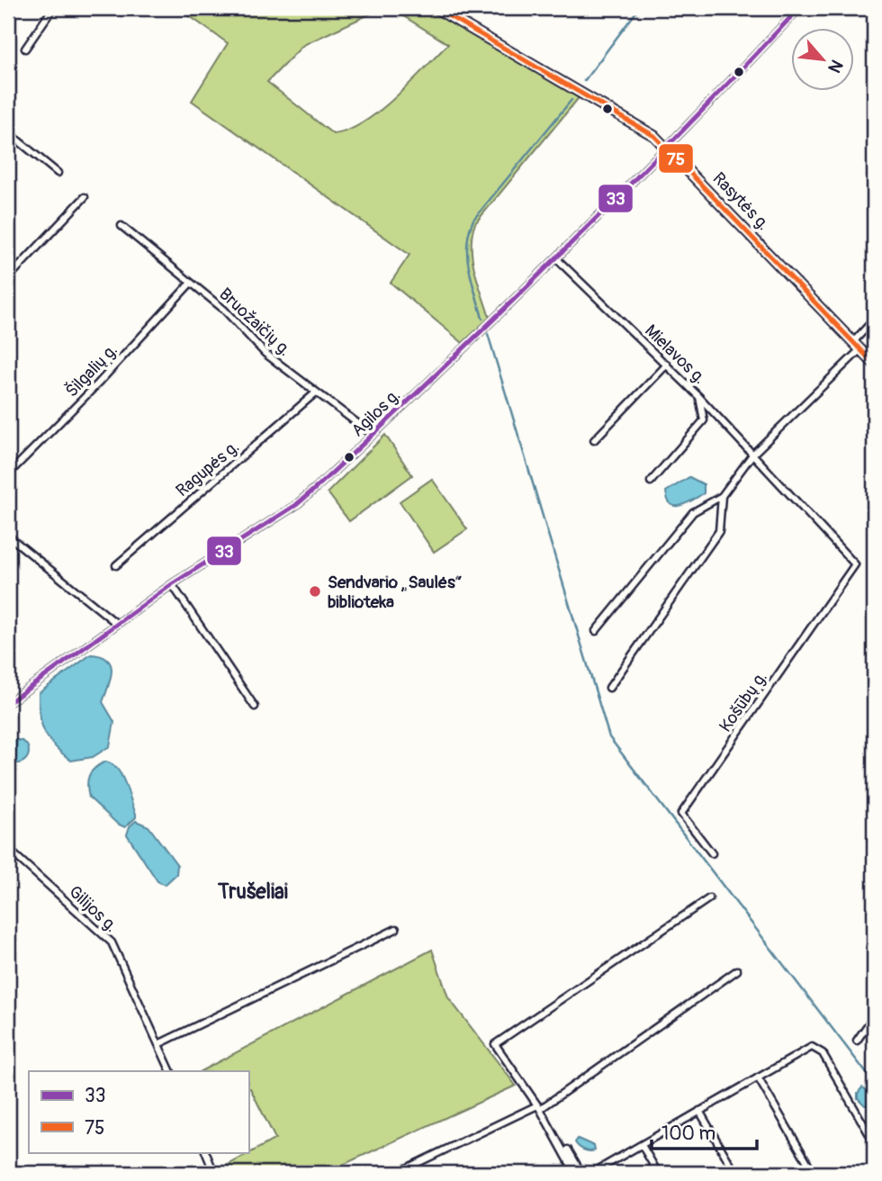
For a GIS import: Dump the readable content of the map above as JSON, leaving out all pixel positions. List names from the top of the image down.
{
  "streets": {
    "main road": ["Rasytės g."],
    "street": [
      "Bruožaičių g.",
      "Mielavos g.",
      "Šilgalių g.",
      "Agilos g.",
      "Ragupės g.",
      "Košūbų g.",
      "Gilijos g."
    ]
  },
  "crossings": [
    ["Rasytės g.", "Agilos g."],
    ["Bruožaičių g.", "Šilgalių g."],
    ["Bruožaičių g.", "Agilos g."],
    ["Bruožaičių g.", "Ragupės g."],
    ["Mielavos g.", "Agilos g."]
  ],
  "districts": ["Trušeliai"],
  "places": ["Sendvario „Saulės“ biblioteka"],
  "lines": ["transit line 33", "transit line 75"],
  "legend": ["33", "75"],
  "scale_bar": "100 m",
  "north": "bottom right"
}
